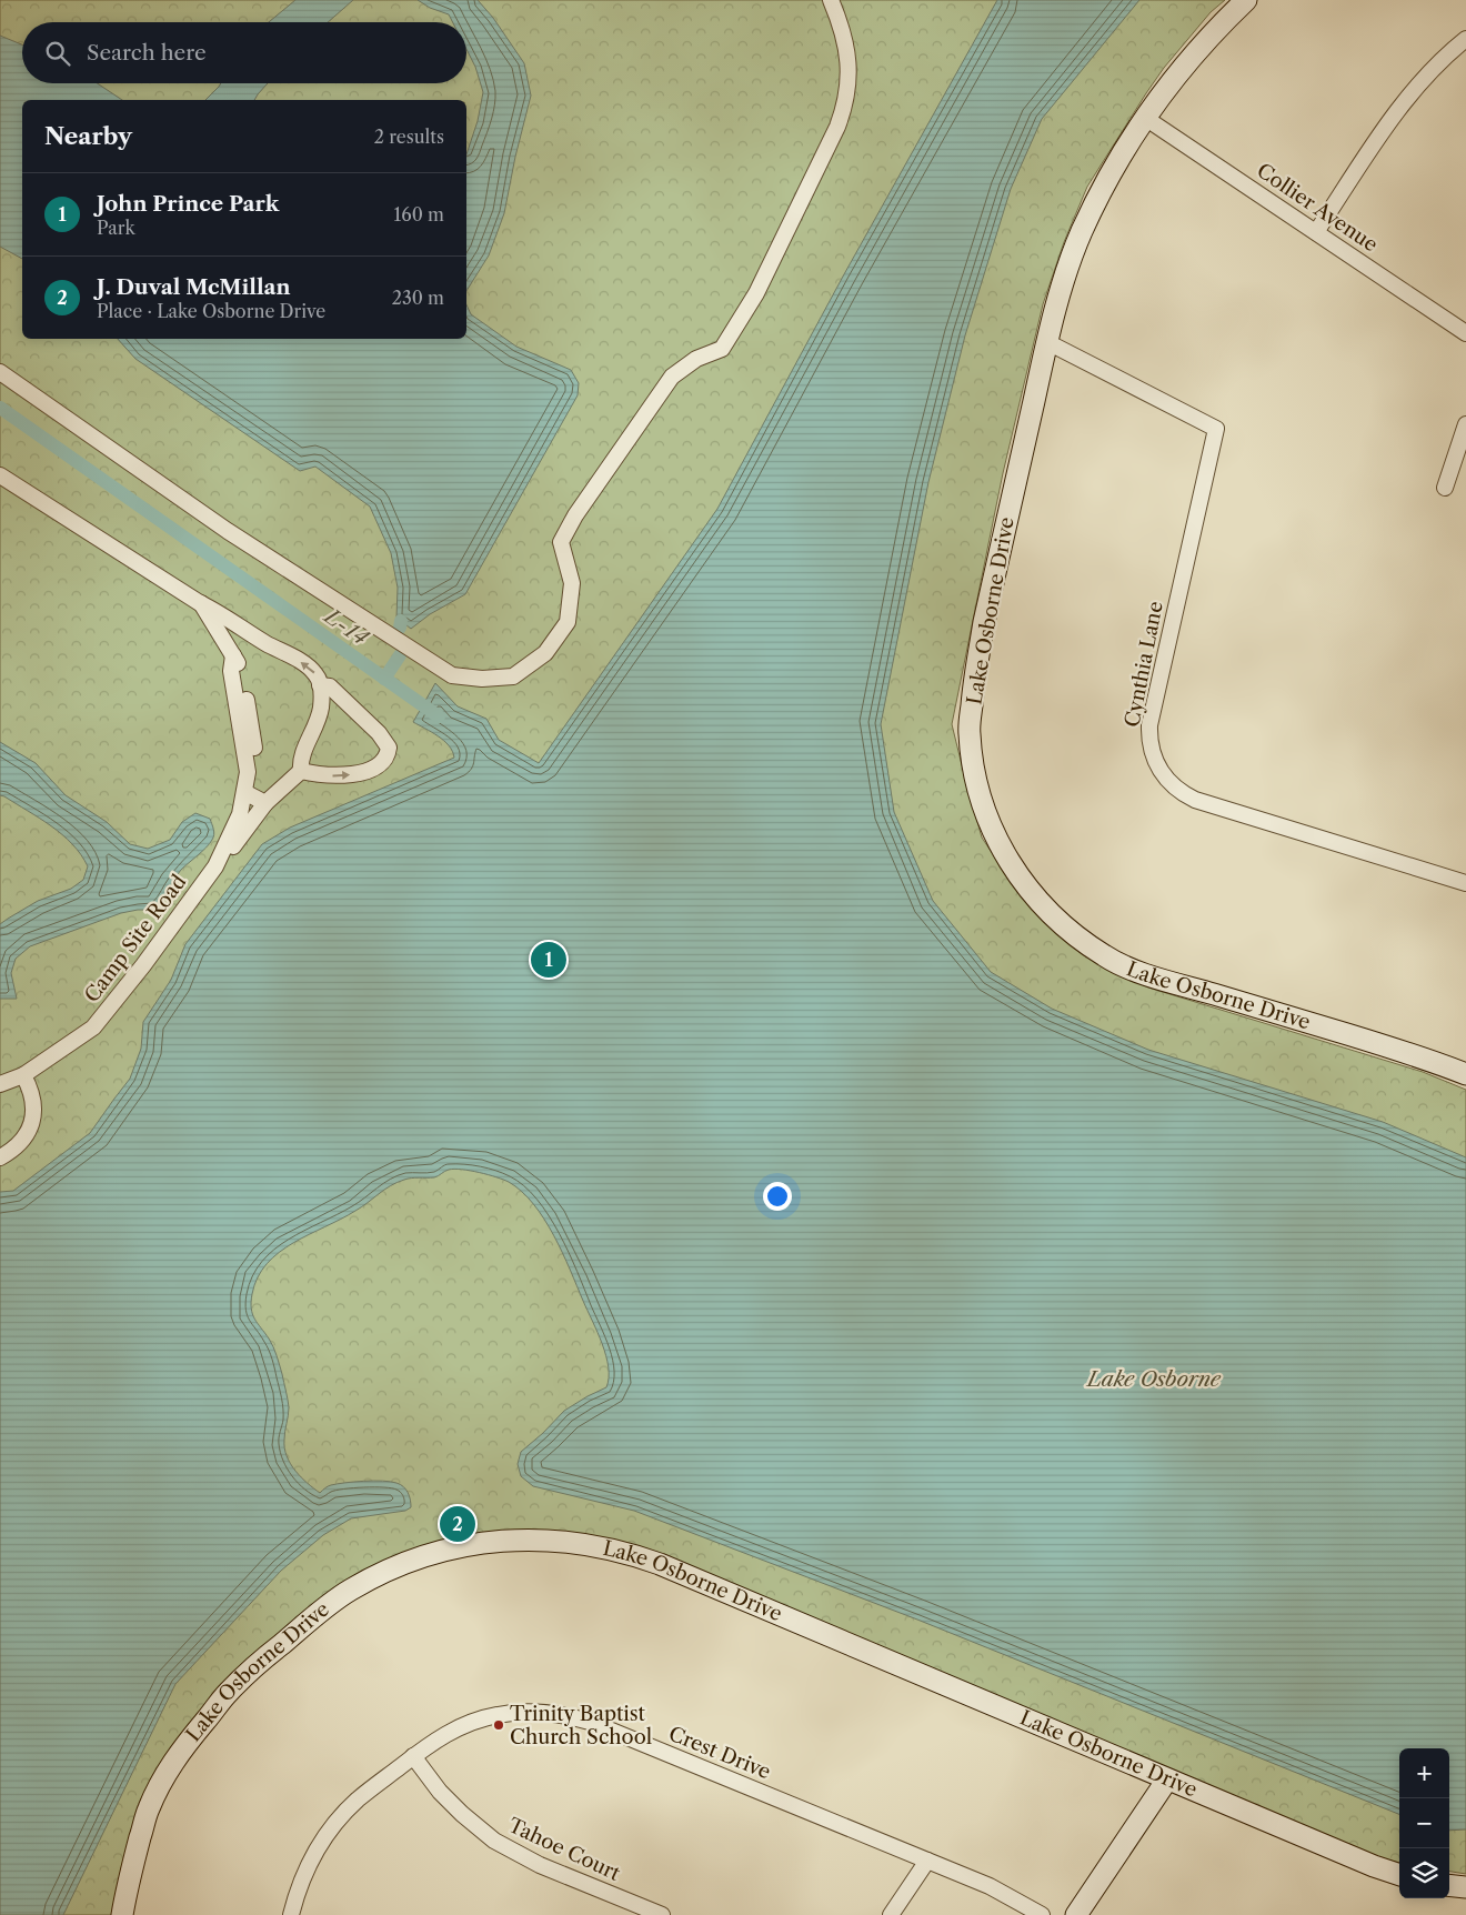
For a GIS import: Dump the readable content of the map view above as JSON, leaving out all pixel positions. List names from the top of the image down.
{
  "streets": {
    "street": [
      "Collier Avenue",
      "Lake Osborne Drive",
      "Cynthia Lane",
      "Camp Site Road",
      "Crest Drive",
      "Tahoe Court"
    ]
  },
  "crossings": [
    ["Collier Avenue", "Lake Osborne Drive"],
    ["Lake Osborne Drive", "Cynthia Lane"],
    ["Crest Drive", "Tahoe Court"]
  ],
  "water": ["L-14", "Lake Osborne"],
  "places": ["Trinity Baptist Church School"],
  "page": {
    "search": "Search here",
    "heading": ["Nearby", "2 results"],
    "list": [
      {
        "mark": "1",
        "name": "John Prince Park",
        "note": "Park",
        "value": "160 m"
      },
      {
        "mark": "2",
        "name": "J. Duval McMillan",
        "note": "Place · Lake Osborne Drive",
        "value": "230 m"
      }
    ],
    "pins": ["1", "2"],
    "map_buttons": ["+", "−"]
  }
}
